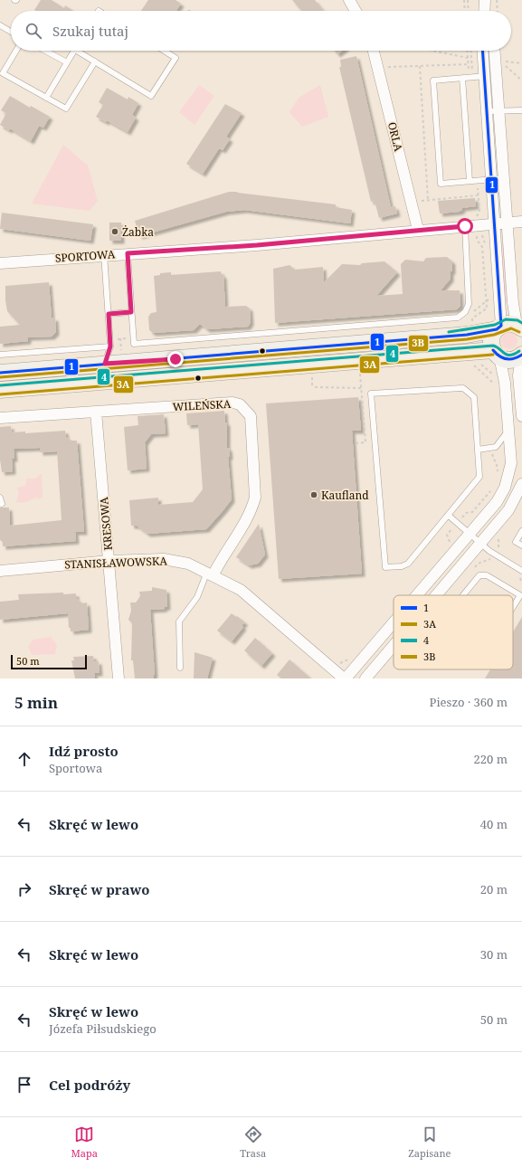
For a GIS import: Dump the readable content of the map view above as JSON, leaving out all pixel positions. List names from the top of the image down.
{
  "streets": {
    "street": [
      "ORLA",
      "SPORTOWA",
      "WILEŃSKA",
      "KRESOWA",
      "STANISŁAWOWSKA"
    ]
  },
  "crossings": [
    ["ORLA", "SPORTOWA"],
    ["WILEŃSKA", "KRESOWA"],
    ["WILEŃSKA", "STANISŁAWOWSKA"],
    ["KRESOWA", "STANISŁAWOWSKA"]
  ],
  "places": ["Żabka", "Kaufland"],
  "lines": [
    "transit line 1",
    "transit line 4",
    "transit line 3B",
    "transit line 3A"
  ],
  "legend": [
    "1",
    "3A",
    "4",
    "3B"
  ],
  "scale_bar": "50 m",
  "page": {
    "search": "Szukaj tutaj",
    "scale": "50 m",
    "heading": ["5 min", "Pieszo · 360 m"],
    "list": [
      ["Idź prosto", "Sportowa", "220 m"],
      ["Skręć w lewo", "40 m"],
      ["Skręć w prawo", "20 m"],
      ["Skręć w lewo", "30 m"],
      ["Skręć w lewo", "Józefa Piłsudskiego", "50 m"],
      "Cel podróży"
    ],
    "nav": ["Mapa", "Trasa", "Zapisane"]
  }
}
